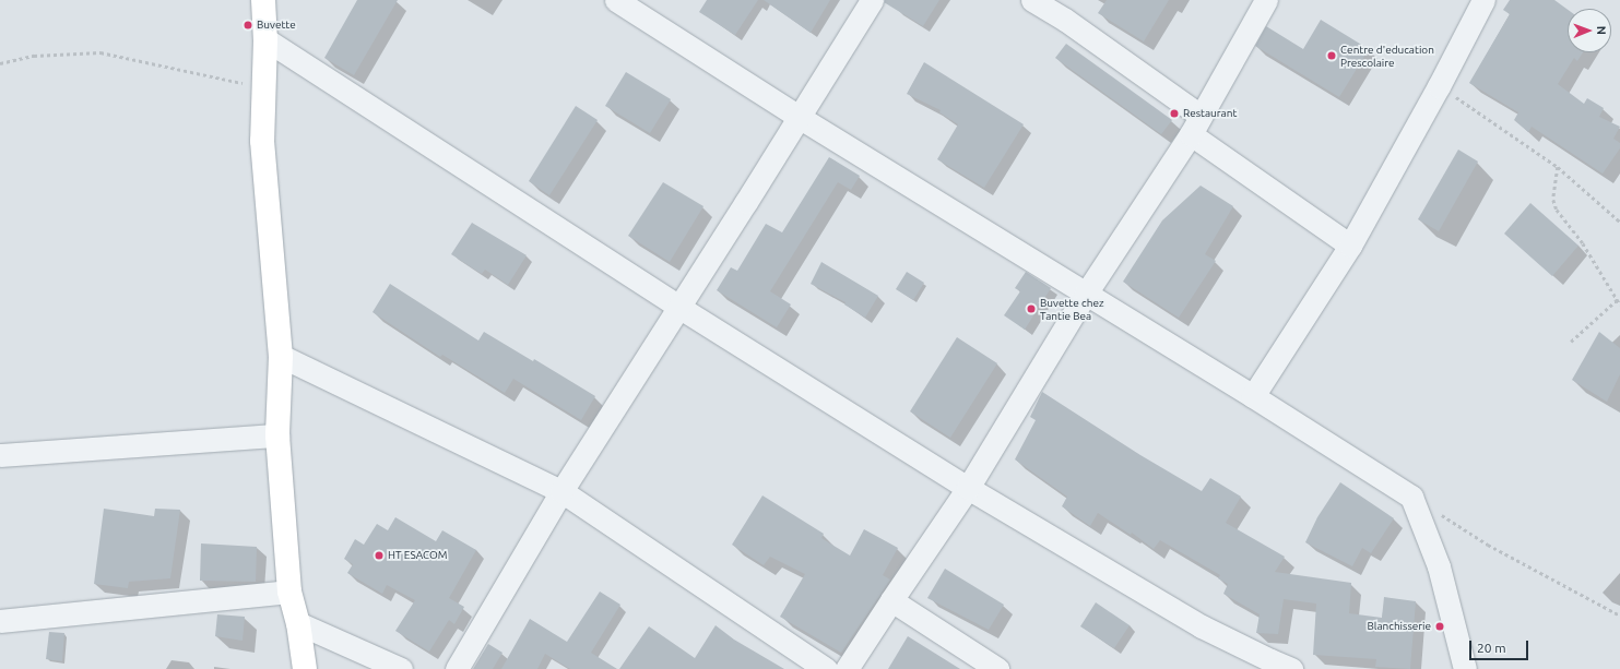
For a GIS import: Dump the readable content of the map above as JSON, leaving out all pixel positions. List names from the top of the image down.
{
  "places": [
    "Buvette",
    "Centre d'education Prescolaire",
    "Restaurant",
    "Buvette chez Tantie Bea",
    "HT ESACOM",
    "Blanchisserie"
  ],
  "scale_bar": "20 m",
  "north": "right"
}
